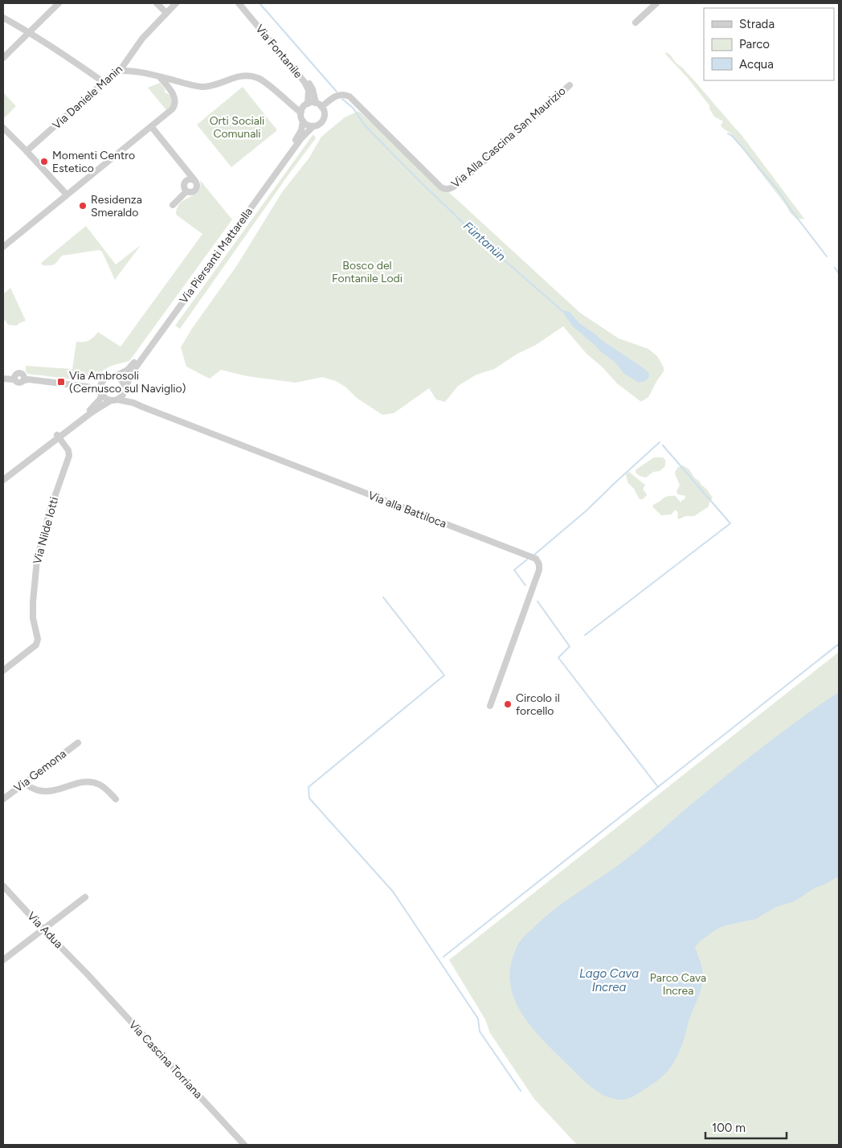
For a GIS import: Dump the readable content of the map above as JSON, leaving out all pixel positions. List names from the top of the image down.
{
  "streets": {
    "street": [
      "Via Fontanile",
      "Via Daniele Manin",
      "Via Alla Cascina San Maurizio",
      "Via Piersanti Mattarella",
      "Via alla Battiloca",
      "Via Nilde Iotti",
      "Via Gemona",
      "Via Adua",
      "Via Cascina Torriana"
    ]
  },
  "crossings": [
    ["Via Fontanile", "Via Alla Cascina San Maurizio"],
    ["Via Fontanile", "Via Piersanti Mattarella"],
    ["Via Alla Cascina San Maurizio", "Via Piersanti Mattarella"],
    ["Via Piersanti Mattarella", "Via alla Battiloca"],
    ["Via Adua", "Via Cascina Torriana"]
  ],
  "water": ["Füntanün", "Lago Cava Increa"],
  "parks": ["Orti Sociali Comunali", "Bosco del Fontanile Lodi", "Parco Cava Increa"],
  "places": {
    "other": ["Momenti Centro Estetico", "Residenza Smeraldo", "Circolo il forcello"],
    "transit": ["Via Ambrosoli (Cernusco sul Naviglio)"]
  },
  "legend": ["Strada", "Parco", "Acqua"],
  "scale_bar": "100 m"
}
